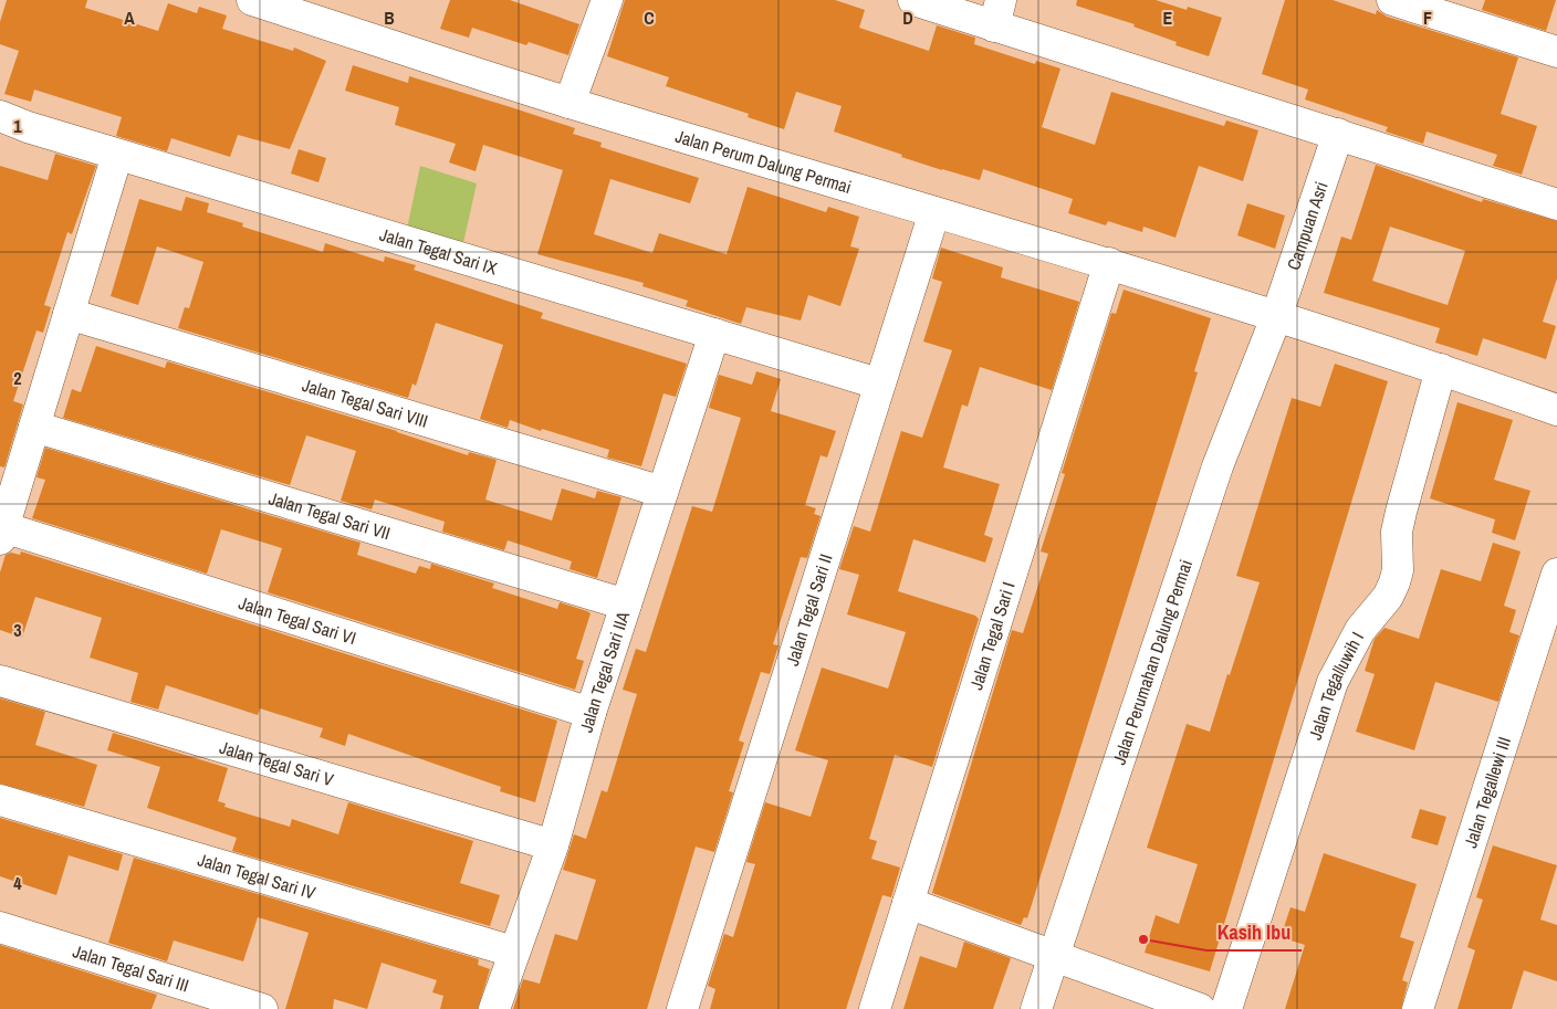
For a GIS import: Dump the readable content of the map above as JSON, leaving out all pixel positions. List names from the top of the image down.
{
  "streets": {
    "street": [
      "Jalan Perum Dalung Permai",
      "Campuan Asri",
      "Jalan Tegal Sari IX",
      "Jalan Tegal Sari VIII",
      "Jalan Tegal Sari VII",
      "Jalan Tegal Sari II",
      "Jalan Tegal Sari VI",
      "Jalan Tegal Sari I",
      "Jalan Perumahan Dalung Permai",
      "Jalan Tegal Sari IIA",
      "Jalan Tegalluwih I",
      "Jalan Tegal Sari V",
      "Jalan Tegallewi III",
      "Jalan Tegal Sari IV",
      "Jalan Tegal Sari III"
    ]
  },
  "crossings": [
    ["Jalan Perum Dalung Permai", "Campuan Asri"],
    ["Jalan Perum Dalung Permai", "Jalan Tegal Sari II"],
    ["Jalan Perum Dalung Permai", "Jalan Tegal Sari I"],
    ["Jalan Perum Dalung Permai", "Jalan Perumahan Dalung Permai"],
    ["Jalan Perum Dalung Permai", "Jalan Tegalluwih I"],
    ["Campuan Asri", "Jalan Perumahan Dalung Permai"],
    ["Jalan Tegal Sari IX", "Jalan Tegal Sari II"],
    ["Jalan Tegal Sari IX", "Jalan Tegal Sari IIA"],
    ["Jalan Tegal Sari VIII", "Jalan Tegal Sari IIA"],
    ["Jalan Tegal Sari VII", "Jalan Tegal Sari IIA"],
    ["Jalan Tegal Sari VI", "Jalan Tegal Sari IIA"],
    ["Jalan Tegal Sari IIA", "Jalan Tegal Sari V"],
    ["Jalan Tegal Sari IIA", "Jalan Tegal Sari IV"]
  ],
  "places": ["Kasih Ibu"],
  "grid": {
    "columns": [
      "A",
      "B",
      "C",
      "D",
      "E",
      "F"
    ],
    "rows": [
      "1",
      "2",
      "3",
      "4"
    ]
  }
}
